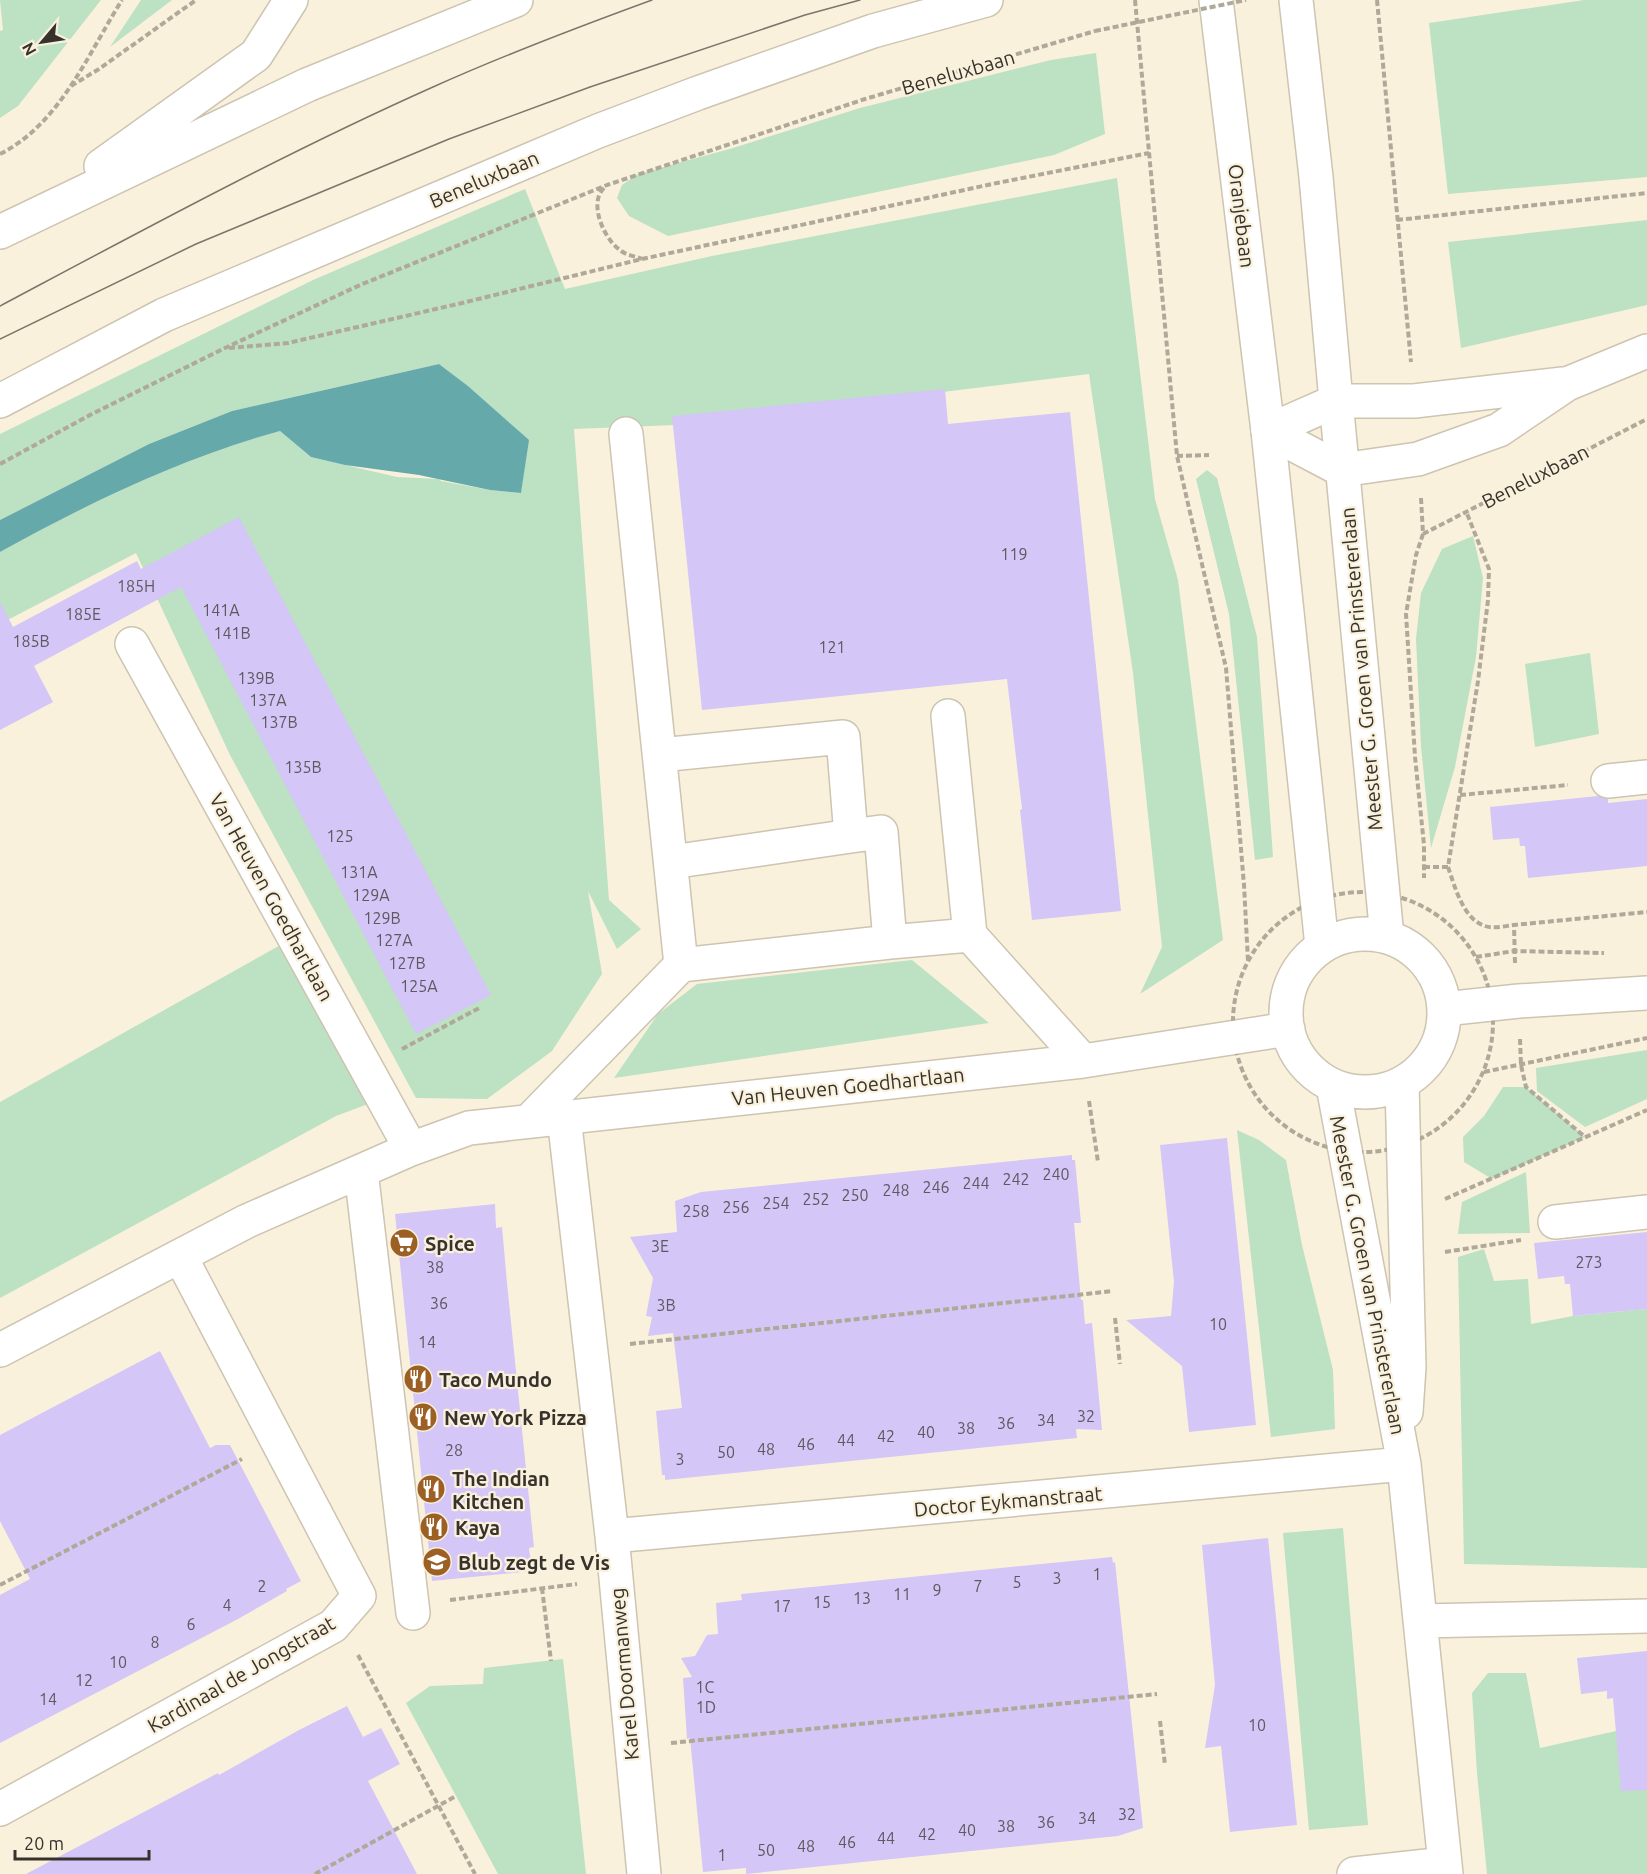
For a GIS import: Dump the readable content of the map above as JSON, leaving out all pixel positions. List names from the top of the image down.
{
  "streets": {
    "street": [
      "Beneluxbaan",
      "Oranjebaan",
      "Meester G. Groen van Prinstererlaan",
      "Van Heuven Goedhartlaan",
      "Doctor Eykmanstraat",
      "Kardinaal de Jongstraat",
      "Karel Doormanweg"
    ]
  },
  "crossings": [
    ["Meester G. Groen van Prinstererlaan", "Van Heuven Goedhartlaan"],
    ["Meester G. Groen van Prinstererlaan", "Doctor Eykmanstraat"],
    ["Van Heuven Goedhartlaan", "Kardinaal de Jongstraat"],
    ["Van Heuven Goedhartlaan", "Karel Doormanweg"],
    ["Doctor Eykmanstraat", "Karel Doormanweg"]
  ],
  "places": {
    "supermarket": ["Spice"],
    "restaurant": [
      "Taco Mundo",
      "New York Pizza",
      "The Indian Kitchen",
      "Kaya"
    ],
    "school or university": ["Blub zegt de Vis"]
  },
  "house_numbers": [
    "119",
    "185H",
    "141A",
    "185E",
    "141B",
    "185B",
    "121",
    "139B",
    "137A",
    "137B",
    "135B",
    "125",
    "131A",
    "129A",
    "129B",
    "127A",
    "127B",
    "125A",
    "240",
    "242",
    "244",
    "246",
    "248",
    "250",
    "252",
    "254",
    "256",
    "258",
    "3E",
    "273",
    "38",
    "36",
    "3B",
    "10",
    "14",
    "32",
    "34",
    "36",
    "38",
    "40",
    "42",
    "44",
    "46",
    "48",
    "28",
    "50",
    "3",
    "1",
    "3",
    "5",
    "2",
    "7",
    "9",
    "11",
    "13",
    "15",
    "4",
    "17",
    "6",
    "8",
    "10",
    "12",
    "1C",
    "14",
    "1D",
    "10",
    "32",
    "34",
    "36",
    "38",
    "40",
    "42",
    "44",
    "46",
    "48",
    "50",
    "1"
  ],
  "scale_bar": "20 m",
  "north": "bottom left"
}
